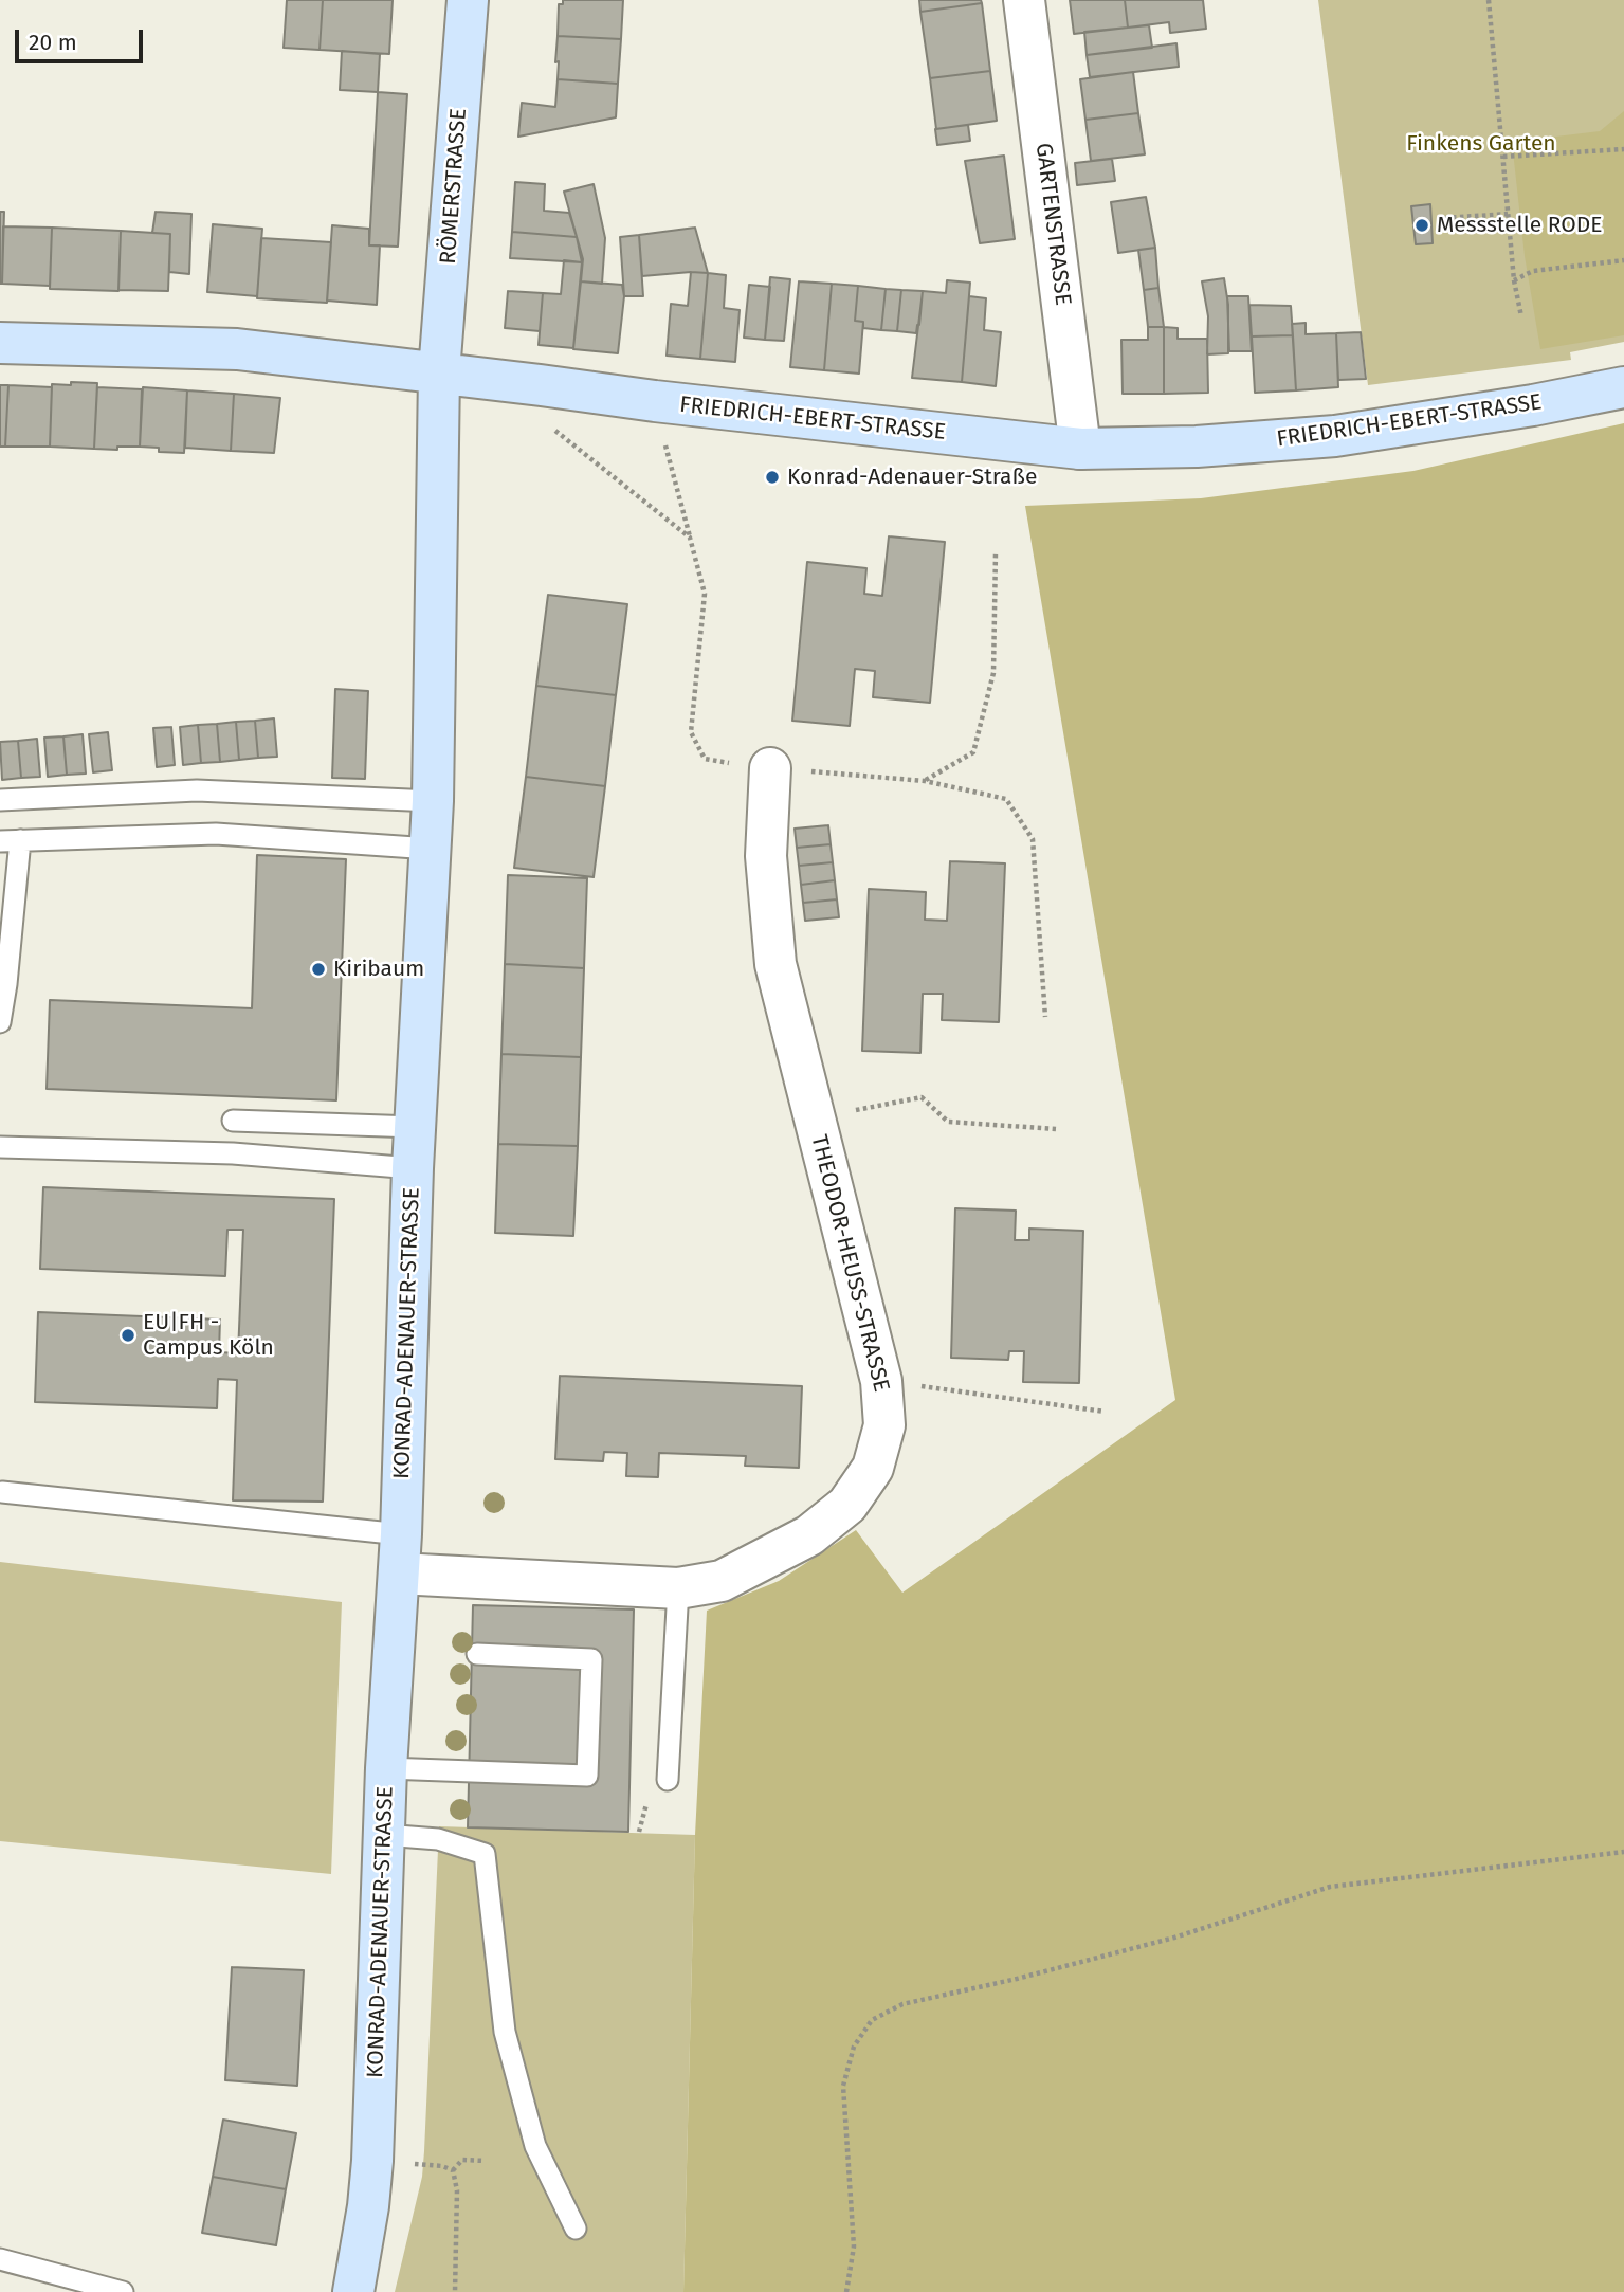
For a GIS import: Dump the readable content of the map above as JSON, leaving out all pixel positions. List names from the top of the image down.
{
  "streets": {
    "street": [
      "RÖMERSTRASSE",
      "GARTENSTRASSE",
      "FRIEDRICH-EBERT-STRASSE",
      "THEODOR-HEUSS-STRASSE",
      "KONRAD-ADENAUER-STRASSE"
    ]
  },
  "crossings": [
    ["RÖMERSTRASSE", "FRIEDRICH-EBERT-STRASSE"],
    ["RÖMERSTRASSE", "KONRAD-ADENAUER-STRASSE"],
    ["GARTENSTRASSE", "FRIEDRICH-EBERT-STRASSE"],
    ["FRIEDRICH-EBERT-STRASSE", "KONRAD-ADENAUER-STRASSE"],
    ["THEODOR-HEUSS-STRASSE", "KONRAD-ADENAUER-STRASSE"]
  ],
  "parks": ["Finkens Garten"],
  "places": [
    "Messstelle RODE",
    "Konrad-Adenauer-Straße",
    "Kiribaum",
    "EU|FH - Campus Köln"
  ],
  "scale_bar": "20 m"
}
